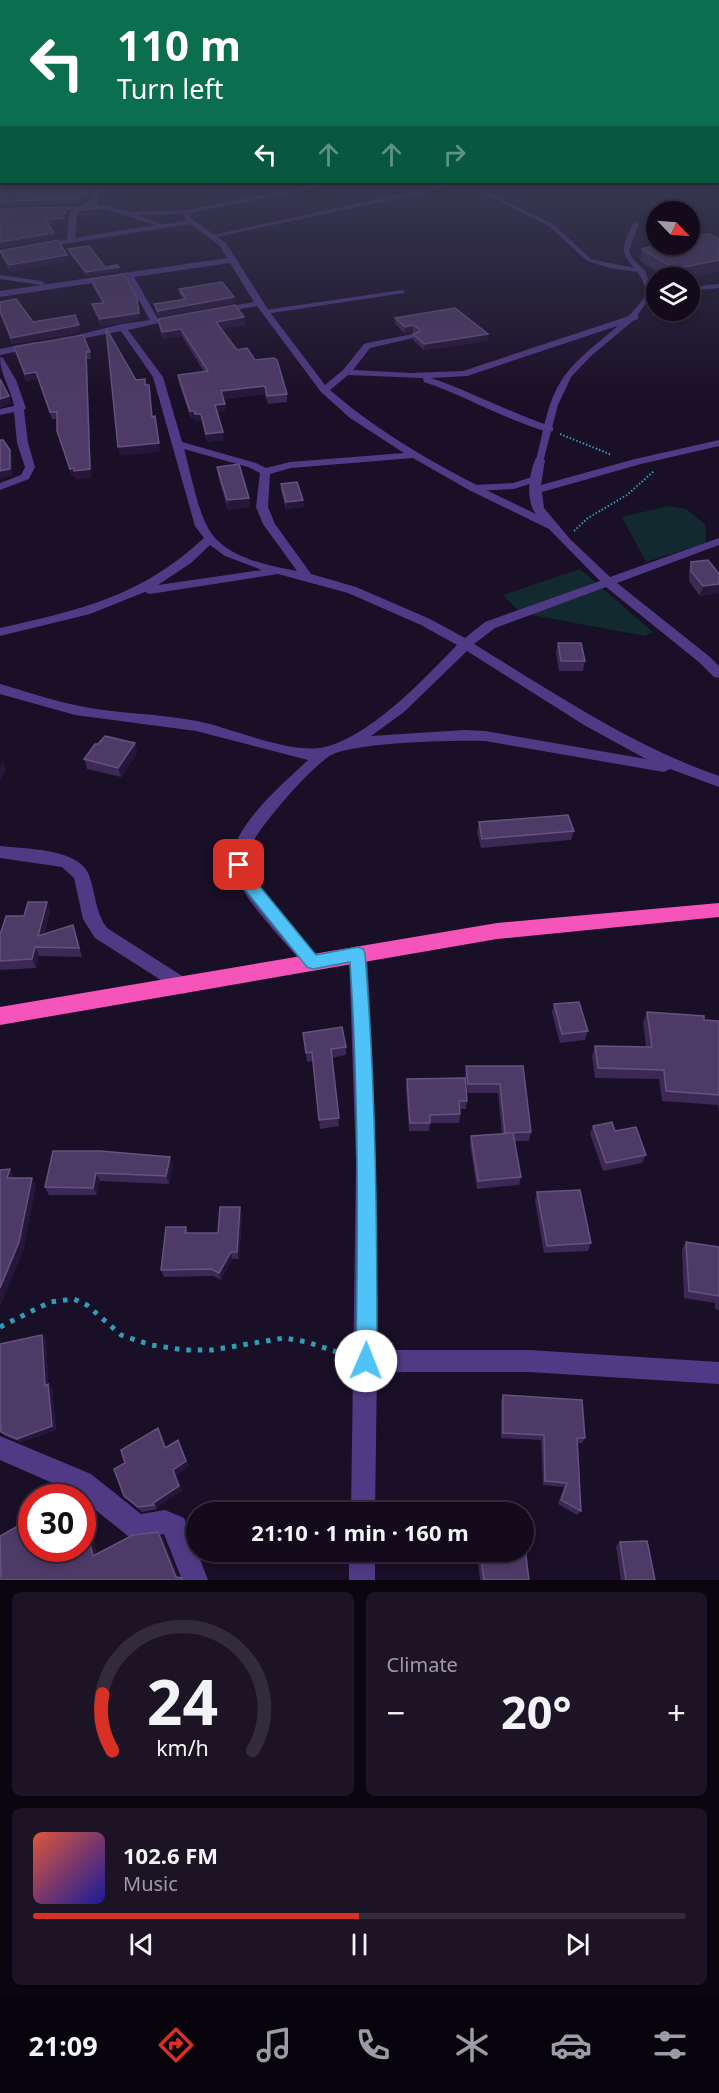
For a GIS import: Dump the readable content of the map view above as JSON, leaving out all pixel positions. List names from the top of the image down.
{
  "north": "bottom right",
  "page": {
    "turn": ["110 m", "Turn left"],
    "limit": "30",
    "trip": "21:10 · 1 min · 160 m",
    "tile": "Climate",
    "heat": ["−", "20°", "+"],
    "song": ["102.6 FM", "Music"],
    "tabs": "21:09",
    "gauge": ["24", "km/h"]
  }
}
